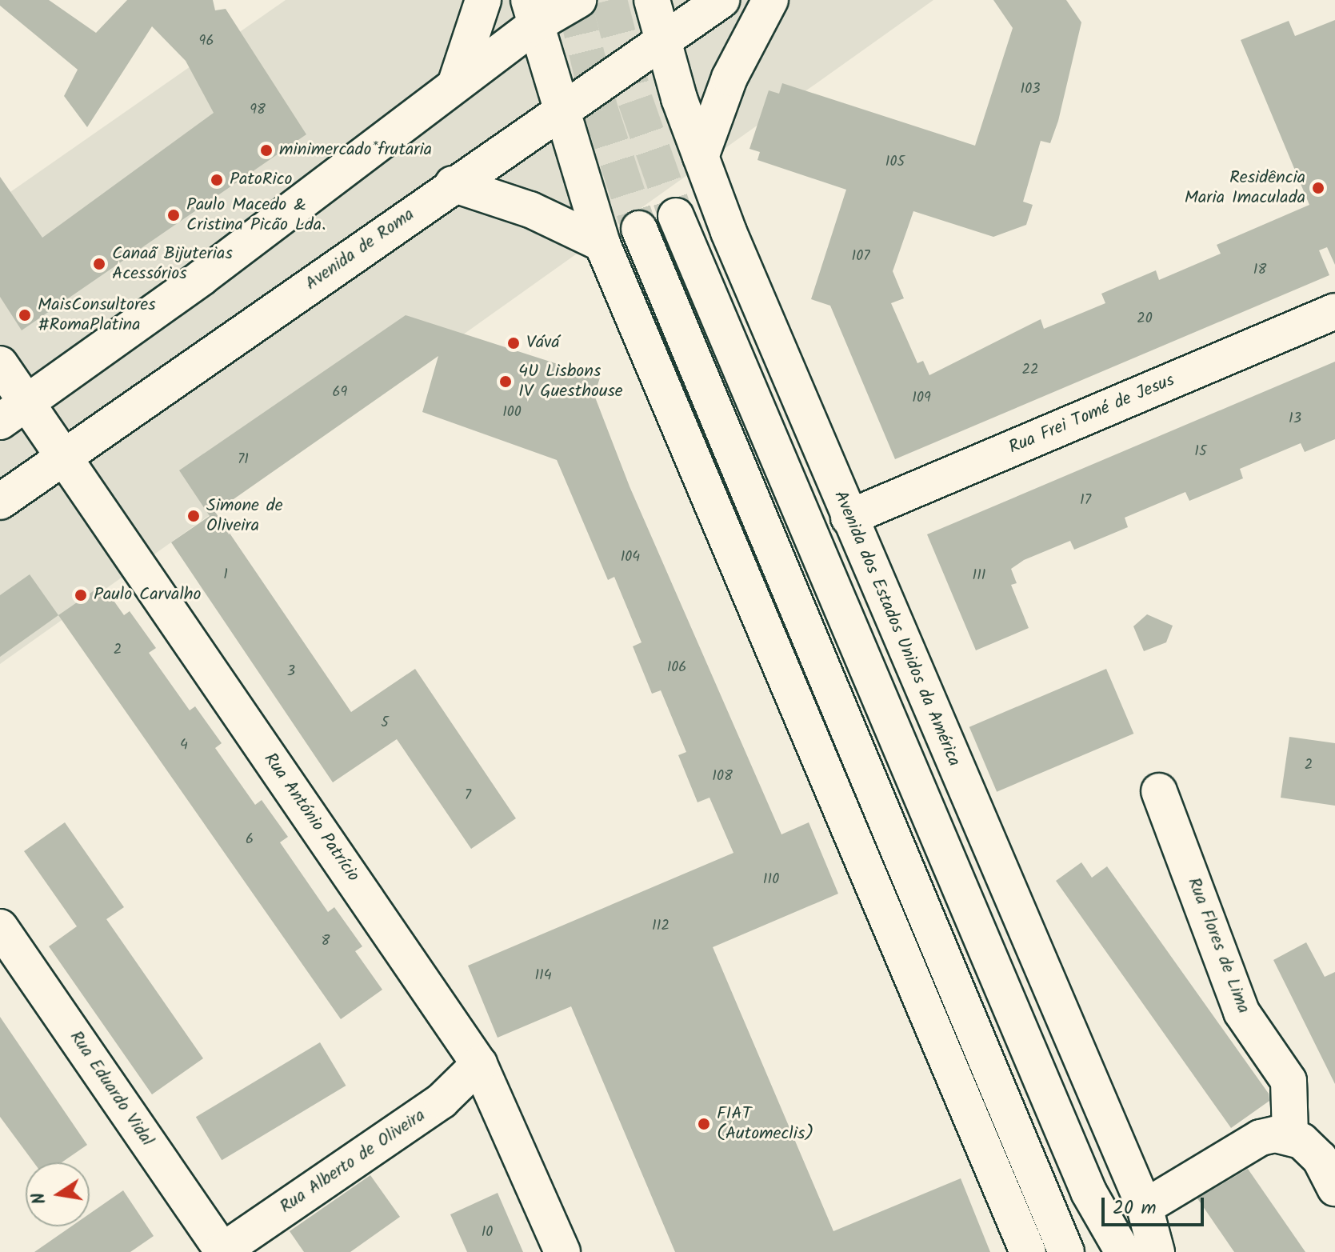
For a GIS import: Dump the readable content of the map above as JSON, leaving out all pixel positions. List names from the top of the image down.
{
  "streets": {
    "main road": [
      "Avenida de Roma",
      "Rua Frei Tomé de Jesus",
      "Avenida dos Estados Unidos da América",
      "Rua António Patrício",
      "Rua Flores de Lima",
      "Rua Eduardo Vidal",
      "Rua Alberto de Oliveira"
    ]
  },
  "crossings": [
    ["Avenida de Roma", "Avenida dos Estados Unidos da América"],
    ["Avenida de Roma", "Rua António Patrício"],
    ["Rua Frei Tomé de Jesus", "Avenida dos Estados Unidos da América"],
    ["Rua António Patrício", "Rua Alberto de Oliveira"],
    ["Rua Eduardo Vidal", "Rua Alberto de Oliveira"]
  ],
  "places": [
    "minimercado*frutaria",
    "PatoRico",
    "Residência Maria Imaculada",
    "Paulo Macedo & Cristina Picão Lda.",
    "Canaã Bijuterias Acessórios",
    "MaisConsultores #RomaPlatina",
    "Vává",
    "4U Lisbons IV Guesthouse",
    "Simone de Oliveira",
    "Paulo Carvalho",
    "FIAT (Automeclis)"
  ],
  "house_numbers": [
    "96",
    "103",
    "98",
    "105",
    "107",
    "18",
    "20",
    "22",
    "69",
    "109",
    "100",
    "13",
    "15",
    "71",
    "17",
    "104",
    "1",
    "111",
    "2",
    "106",
    "3",
    "5",
    "4",
    "2",
    "108",
    "7",
    "6",
    "110",
    "112",
    "8",
    "114",
    "10"
  ],
  "scale_bar": "20 m",
  "north": "left"
}
